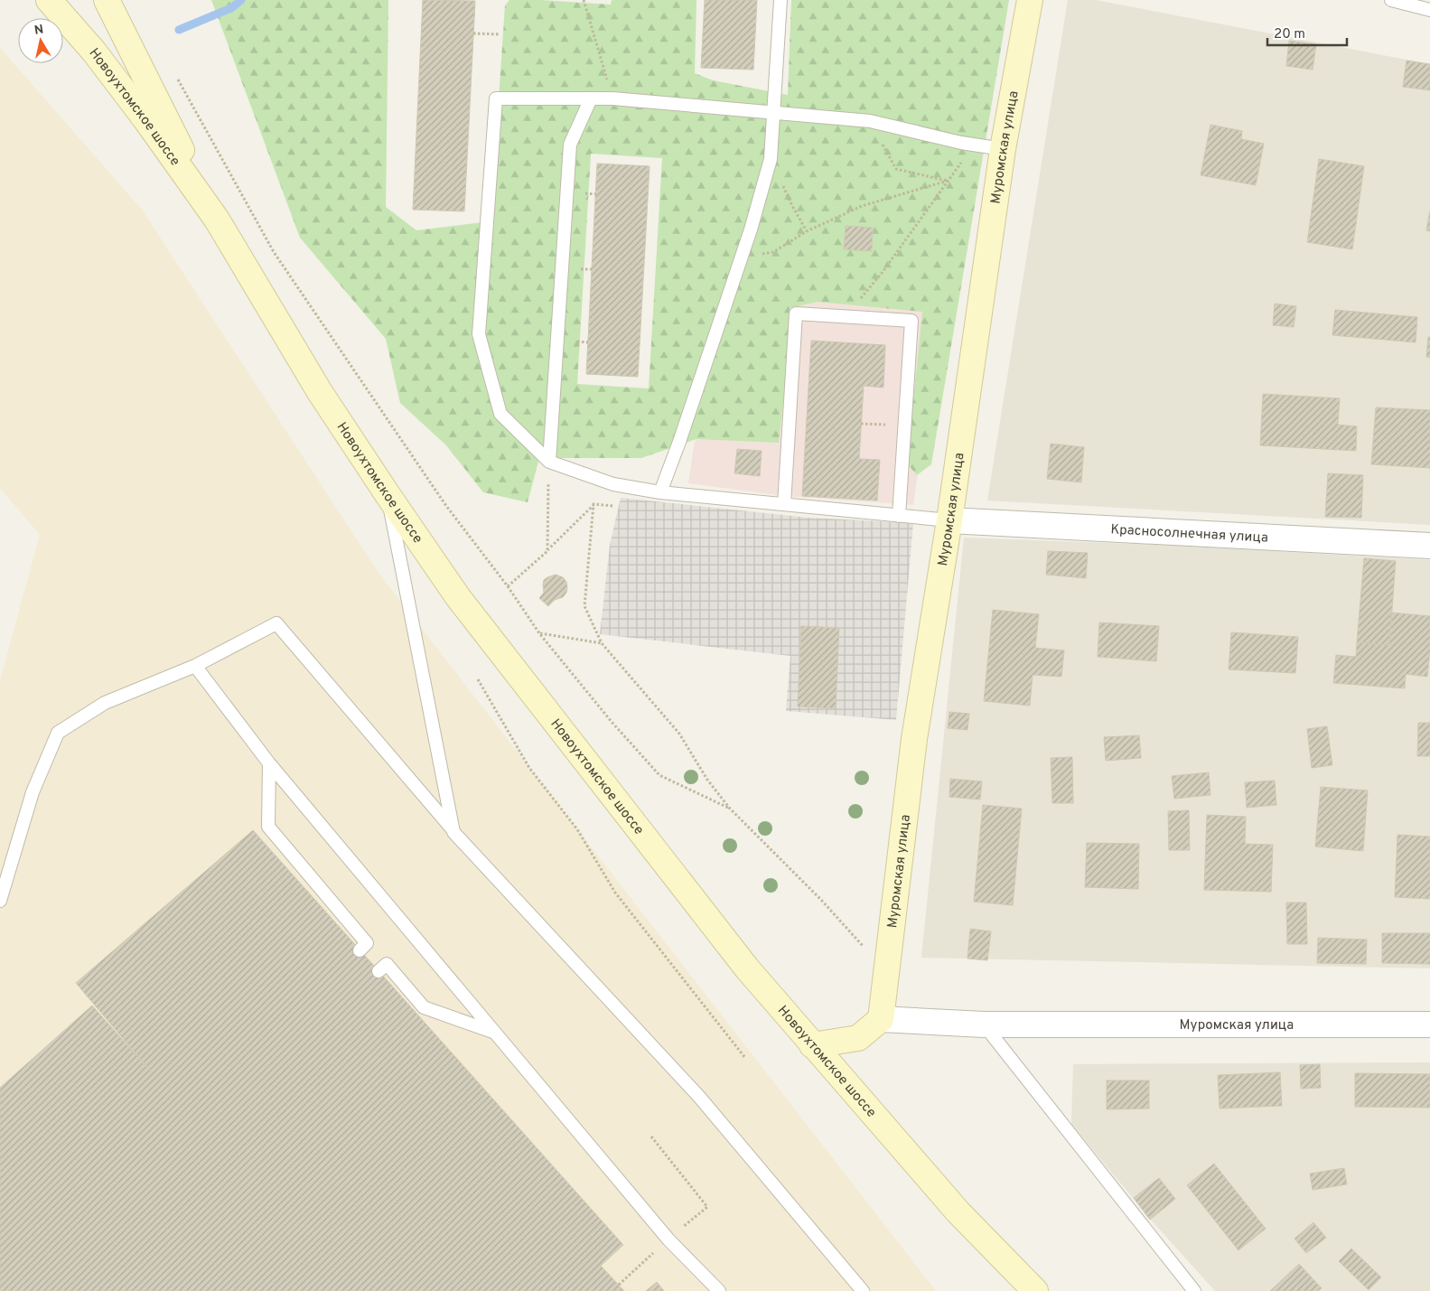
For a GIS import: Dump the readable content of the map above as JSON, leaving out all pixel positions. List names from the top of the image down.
{
  "streets": {
    "main road": ["Новоухтомское шоссе", "Муромская улица"],
    "street": ["Красносолнечная улица"]
  },
  "crossings": [
    ["Муромская улица", "Красносолнечная улица"]
  ],
  "scale_bar": "20 m",
  "north": "top"
}
